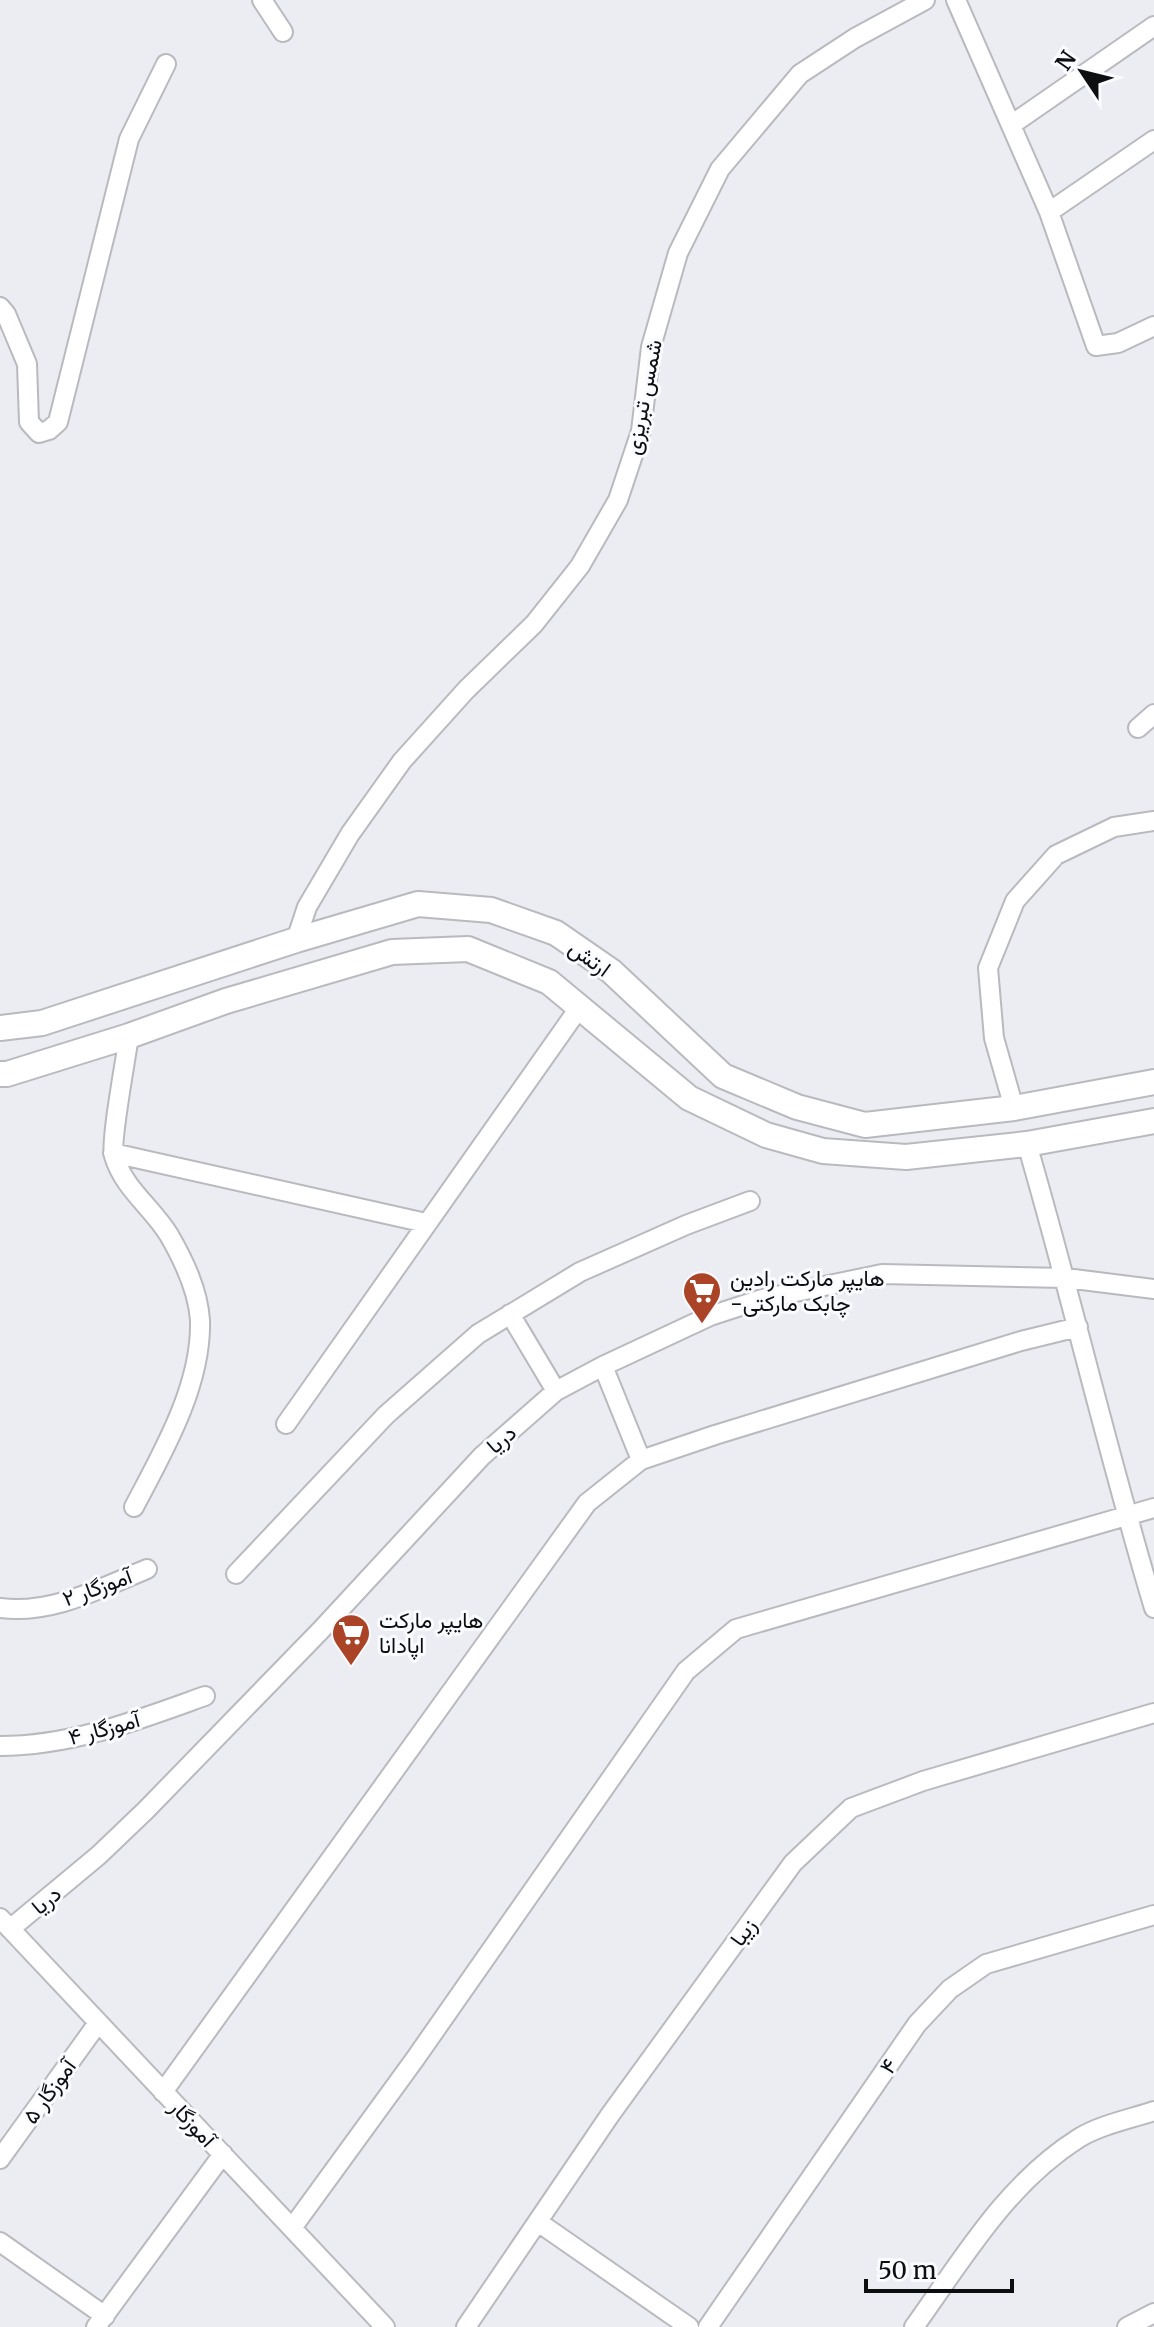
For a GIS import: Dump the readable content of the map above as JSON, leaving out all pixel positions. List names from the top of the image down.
{
  "streets": {
    "main road": ["ارتش"],
    "street": [
      "شمس تبریزی",
      "دریا",
      "آموزگار ۲",
      "آموزگار ۴",
      "زیبا",
      "۴",
      "آموزگار ۵",
      "آموزگار"
    ]
  },
  "crossings": [
    ["شمس تبریزی", "ارتش"],
    ["دریا", "آموزگار"],
    ["آموزگار ۵", "آموزگار"]
  ],
  "places": {
    "supermarket": ["هایپر مارکت رادین -چابک مارکتی", "هایپر مارکت اپادانا"]
  },
  "scale_bar": "50 m",
  "north": "top left"
}
